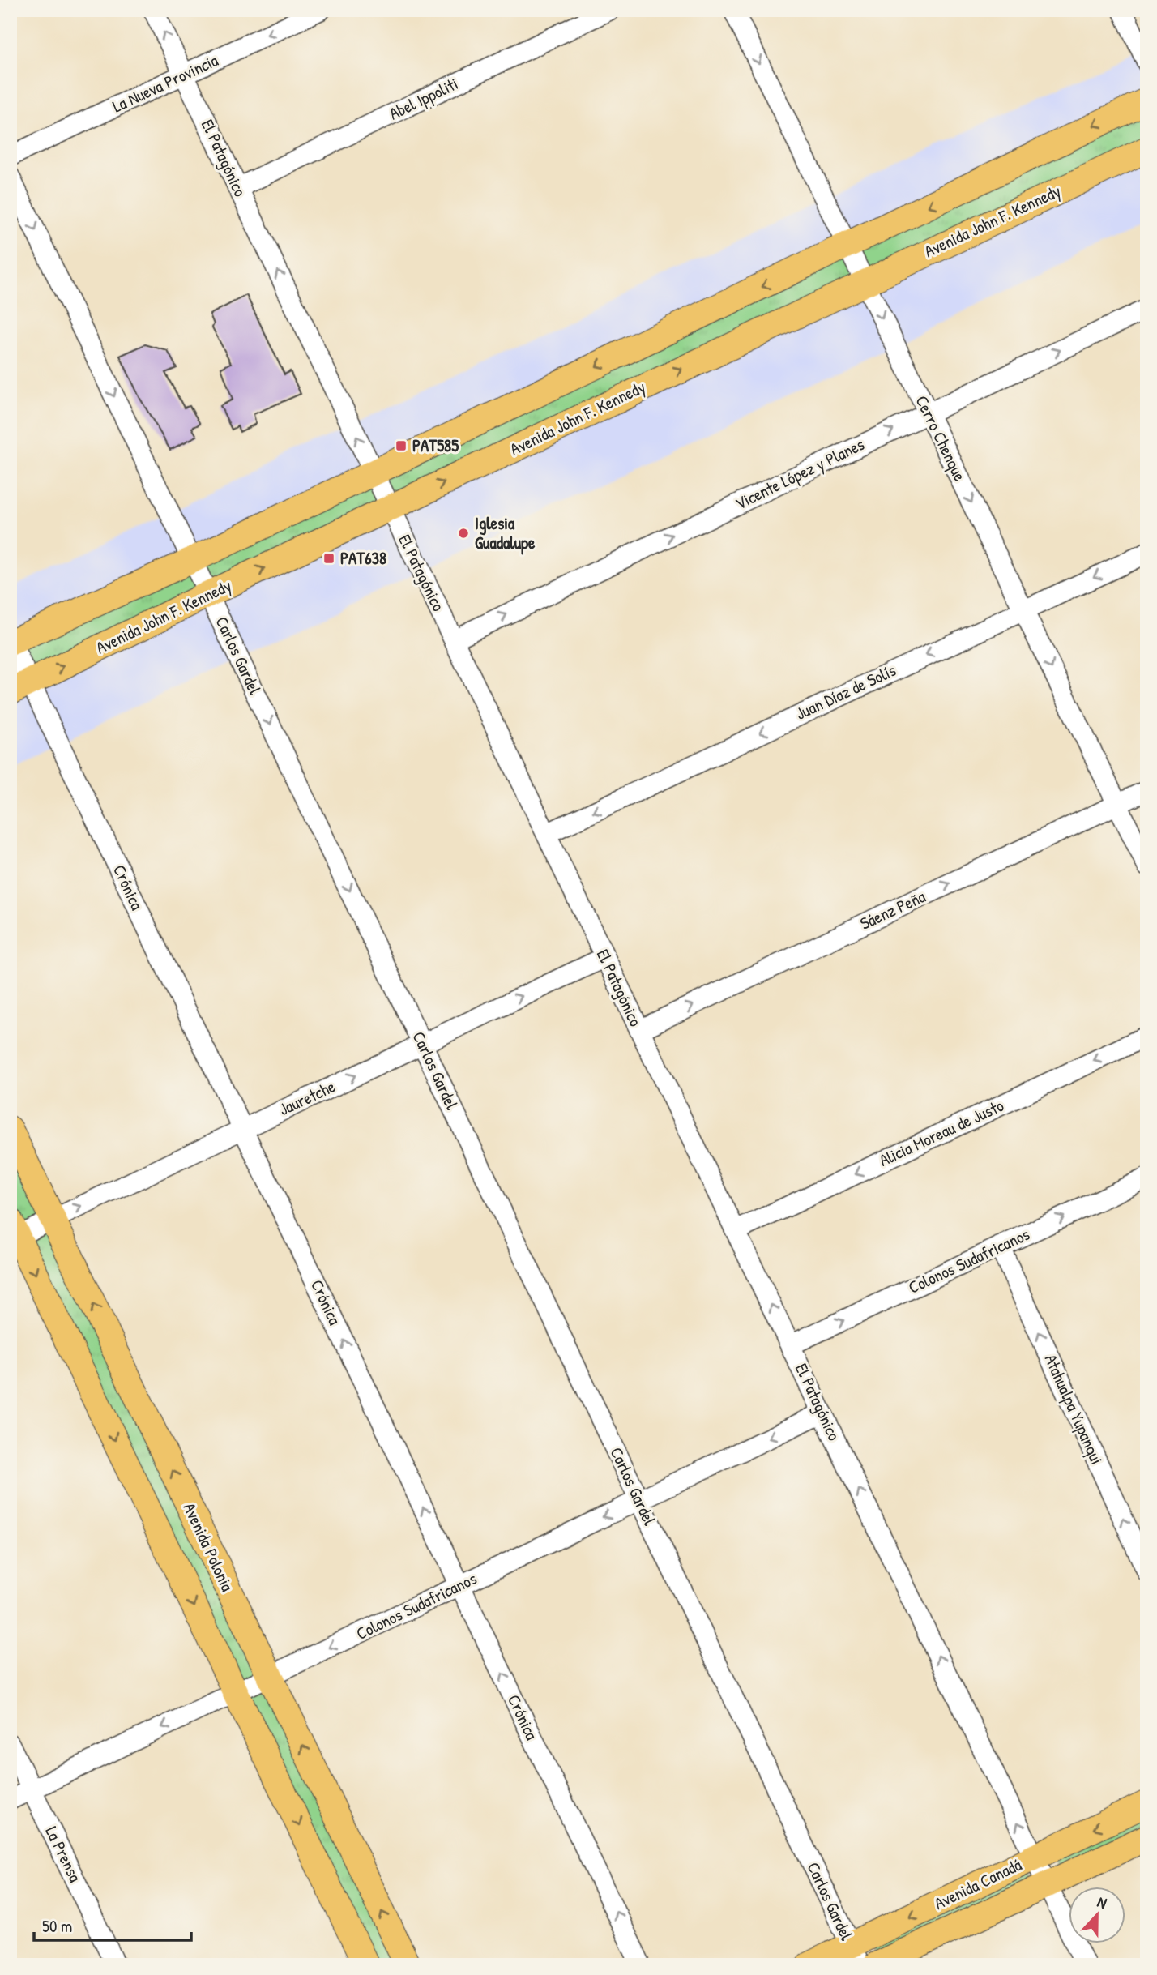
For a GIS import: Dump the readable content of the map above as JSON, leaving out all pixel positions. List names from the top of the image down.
{
  "streets": {
    "main road": ["Avenida John F. Kennedy", "Avenida Polonia", "Avenida Canadá"],
    "street": [
      "La Nueva Provincia",
      "Abel Ippoliti",
      "El Patagónico",
      "Cerro Chenque",
      "Vicente López y Planes",
      "Carlos Gardel",
      "Juan Díaz de Solís",
      "Crónica",
      "Sáenz Peña",
      "Jauretche",
      "Alicia Moreau de Justo",
      "Colonos Sudafricanos",
      "Atahualpa Yupanqui",
      "La Prensa"
    ]
  },
  "crossings": [
    ["La Nueva Provincia", "El Patagónico"],
    ["Abel Ippoliti", "El Patagónico"],
    ["El Patagónico", "Avenida John F. Kennedy"],
    ["El Patagónico", "Vicente López y Planes"],
    ["El Patagónico", "Juan Díaz de Solís"],
    ["El Patagónico", "Sáenz Peña"],
    ["El Patagónico", "Jauretche"],
    ["El Patagónico", "Alicia Moreau de Justo"],
    ["El Patagónico", "Colonos Sudafricanos"],
    ["El Patagónico", "Avenida Canadá"],
    ["Avenida John F. Kennedy", "Cerro Chenque"],
    ["Avenida John F. Kennedy", "Carlos Gardel"],
    ["Avenida John F. Kennedy", "Crónica"],
    ["Cerro Chenque", "Vicente López y Planes"],
    ["Cerro Chenque", "Juan Díaz de Solís"],
    ["Cerro Chenque", "Sáenz Peña"],
    ["Carlos Gardel", "Jauretche"],
    ["Carlos Gardel", "Colonos Sudafricanos"],
    ["Carlos Gardel", "Avenida Canadá"],
    ["Crónica", "Jauretche"],
    ["Crónica", "Colonos Sudafricanos"],
    ["Jauretche", "Avenida Polonia"],
    ["Colonos Sudafricanos", "Atahualpa Yupanqui"],
    ["Colonos Sudafricanos", "Avenida Polonia"],
    ["Colonos Sudafricanos", "La Prensa"]
  ],
  "one_way": [
    "La Nueva Provincia",
    "El Patagónico",
    "Cerro Chenque",
    "Vicente López y Planes",
    "Carlos Gardel",
    "Juan Díaz de Solís",
    "Crónica",
    "Sáenz Peña",
    "Jauretche",
    "Alicia Moreau de Justo",
    "Atahualpa Yupanqui"
  ],
  "places": {
    "transit": ["PAT585", "PAT638"],
    "other": ["Iglesia Guadalupe"]
  },
  "scale_bar": "50 m",
  "north": "top"
}
